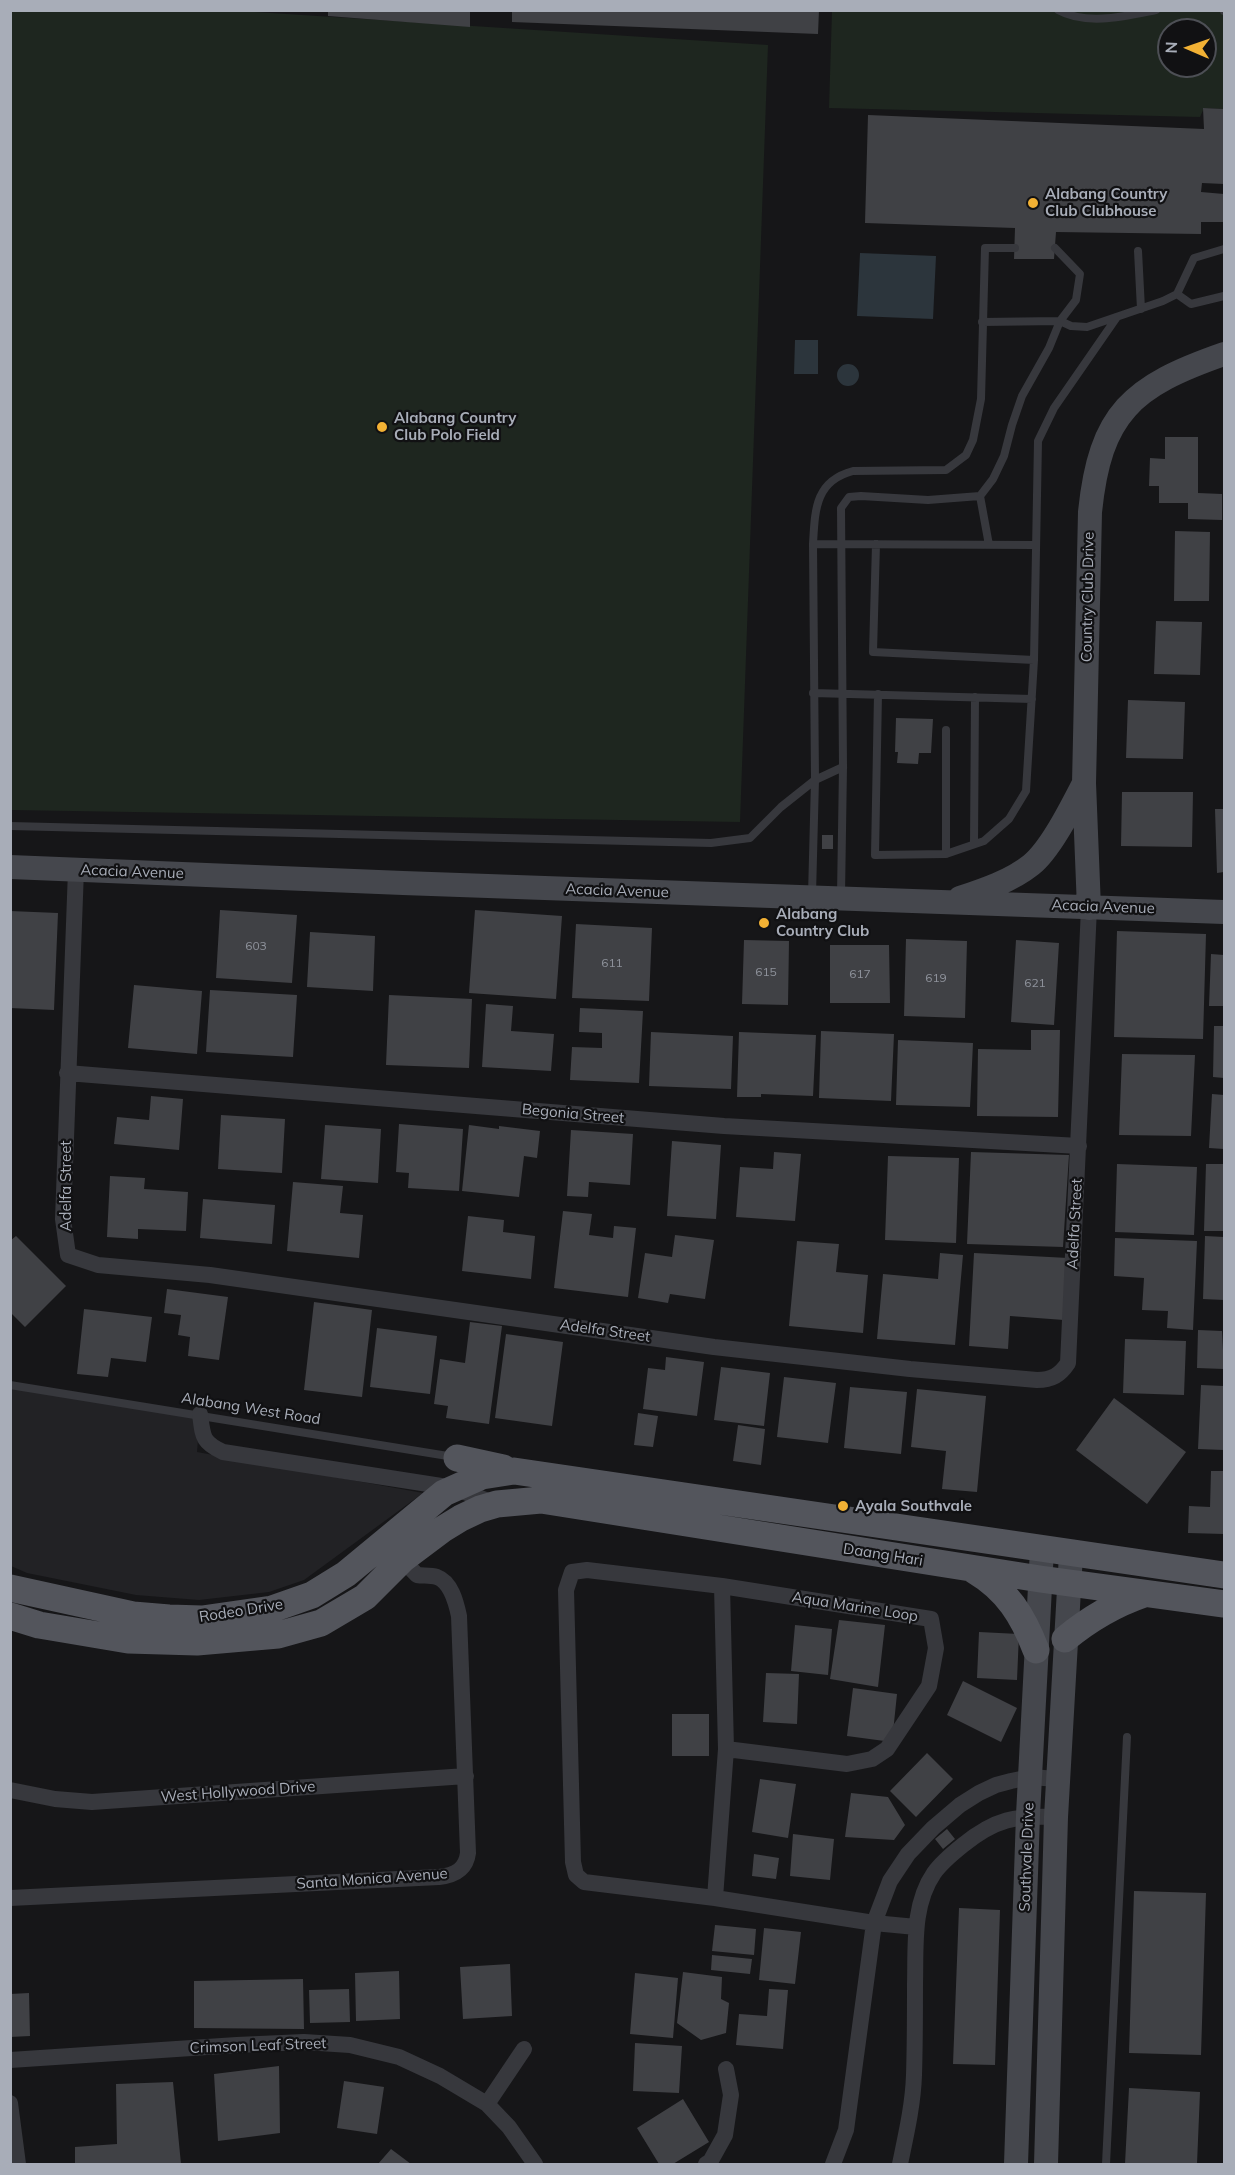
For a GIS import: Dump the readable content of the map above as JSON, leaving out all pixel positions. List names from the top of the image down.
{
  "streets": {
    "main road": ["Daang Hari", "Rodeo Drive"],
    "street": [
      "Country Club Drive",
      "Acacia Avenue",
      "Begonia Street",
      "Adelfa Street",
      "Aqua Marine Loop",
      "West Hollywood Drive",
      "Southvale Drive",
      "Santa Monica Avenue",
      "Crimson Leaf Street"
    ],
    "lane": ["Alabang West Road"]
  },
  "crossings": [
    ["Country Club Drive", "Acacia Avenue"],
    ["Country Club Drive", "Adelfa Street"],
    ["Acacia Avenue", "Adelfa Street"],
    ["Begonia Street", "Adelfa Street"],
    ["Alabang West Road", "Rodeo Drive"],
    ["Daang Hari", "Rodeo Drive"],
    ["Daang Hari", "Southvale Drive"],
    ["Rodeo Drive", "Santa Monica Avenue"],
    ["West Hollywood Drive", "Santa Monica Avenue"]
  ],
  "places": [
    "Alabang Country Club Clubhouse",
    "Alabang Country Club Polo Field",
    "Alabang Country Club",
    "Ayala Southvale"
  ],
  "house_numbers": [
    "603",
    "611",
    "615",
    "617",
    "619",
    "621"
  ],
  "north": "left"
}
